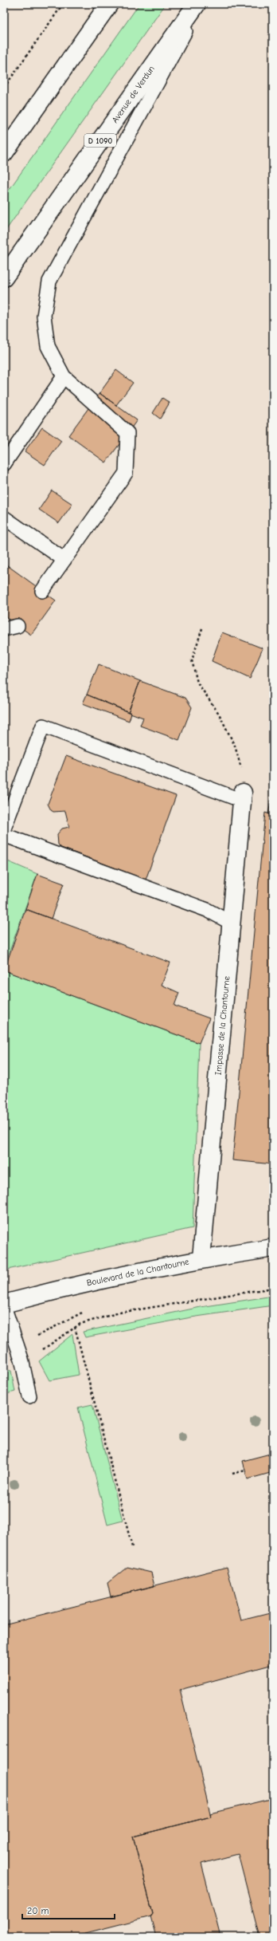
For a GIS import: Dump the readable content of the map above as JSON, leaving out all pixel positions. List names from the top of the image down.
{
  "streets": {
    "street": [
      "Avenue de Verdun",
      "D 1090",
      "Impasse de la Chantourne",
      "Boulevard de la Chantourne"
    ]
  },
  "crossings": [
    ["Impasse de la Chantourne", "Boulevard de la Chantourne"]
  ],
  "scale_bar": "20 m"
}
